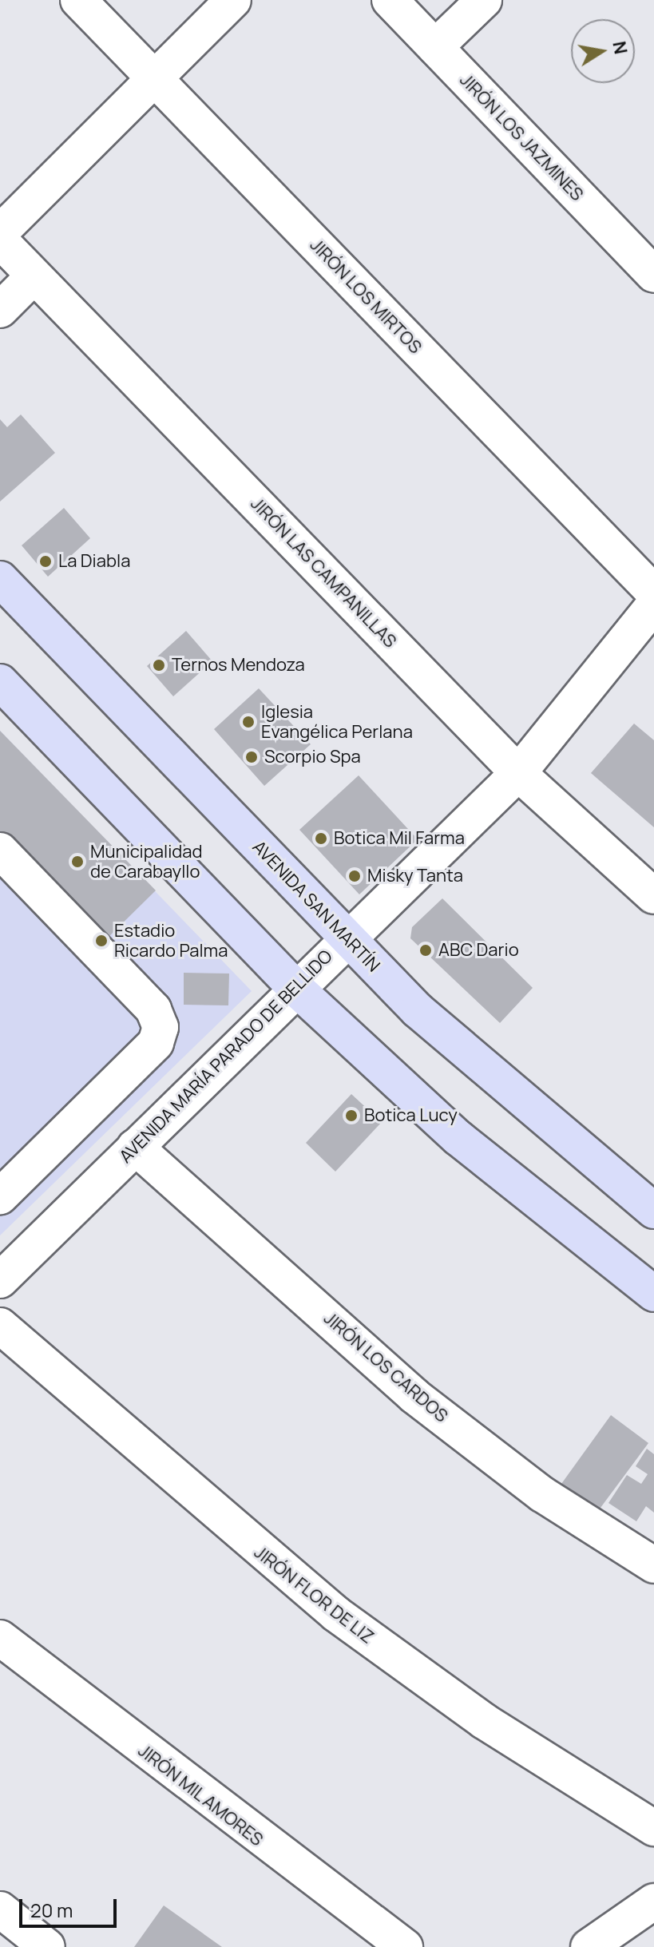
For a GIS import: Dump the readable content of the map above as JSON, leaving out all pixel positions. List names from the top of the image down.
{
  "streets": {
    "main road": ["AVENIDA SAN MARTÍN"],
    "street": [
      "JIRÓN LOS JAZMINES",
      "JIRÓN LOS MIRTOS",
      "JIRÓN LAS CAMPANILLAS",
      "AVENIDA MARÍA PARADO DE BELLIDO",
      "JIRÓN LOS CARDOS",
      "JIRÓN FLOR DE LIZ",
      "JIRÓN MIL AMORES"
    ]
  },
  "crossings": [
    ["JIRÓN LAS CAMPANILLAS", "AVENIDA MARÍA PARADO DE BELLIDO"],
    ["AVENIDA SAN MARTÍN", "AVENIDA MARÍA PARADO DE BELLIDO"],
    ["AVENIDA MARÍA PARADO DE BELLIDO", "JIRÓN LOS CARDOS"]
  ],
  "places": [
    "La Diabla",
    "Ternos Mendoza",
    "Iglesia Evangélica Perlana",
    "Scorpio Spa",
    "Botica Mil Farma",
    "Municipalidad de Carabayllo",
    "Misky Tanta",
    "Estadio Ricardo Palma",
    "ABC Dario",
    "Botica Lucy"
  ],
  "scale_bar": "20 m",
  "north": "right"
}
